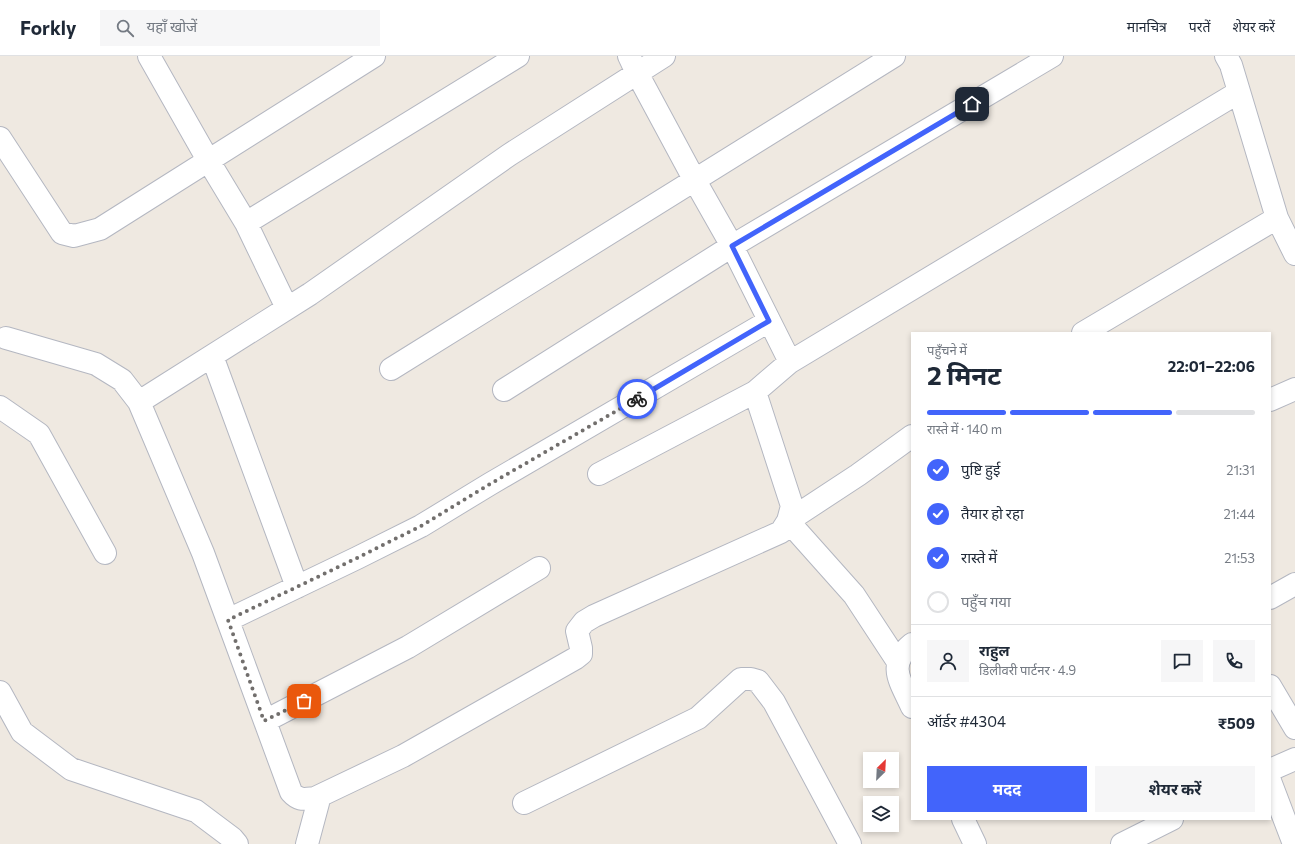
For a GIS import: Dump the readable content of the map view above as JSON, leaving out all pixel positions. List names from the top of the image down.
{
  "north": "top right",
  "page": {
    "header": "Forkly",
    "search": "यहाँ खोजें",
    "nav": ["मानचित्र", "परतें", "शेयर करें"],
    "heading": ["2 मिनट", "पहुँचने में", "22:01–22:06"],
    "panel": [
      "राहुल",
      "डिलीवरी पार्टनर · 4.9",
      "ऑर्डर #4304",
      "₹509"
    ],
    "bar": "रास्ते में · 140 m",
    "list": [
      ["पुष्टि हुई", "21:31"],
      ["तैयार हो रहा", "21:44"],
      ["रास्ते में", "21:53"],
      "पहुँच गया"
    ],
    "buttons": ["मदद", "शेयर करें"]
  }
}
